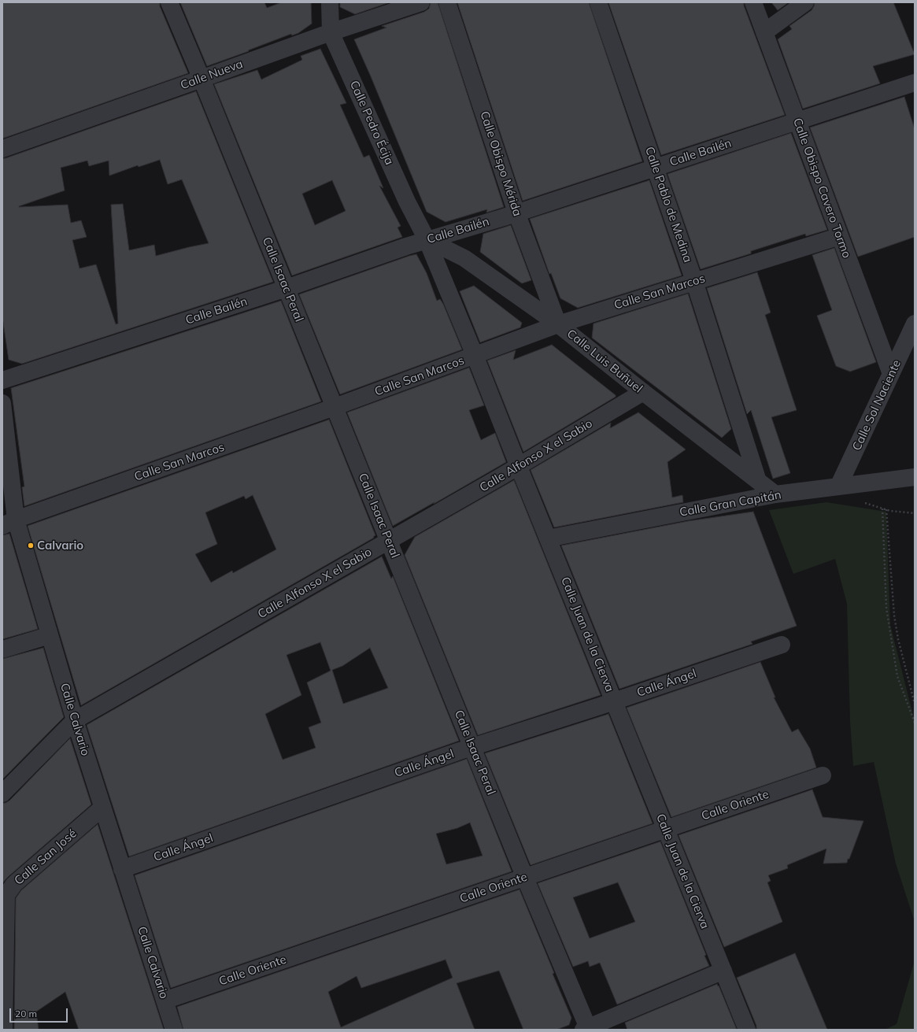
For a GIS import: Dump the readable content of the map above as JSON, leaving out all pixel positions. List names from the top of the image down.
{
  "streets": {
    "street": [
      "Calle Nueva",
      "Calle Pedro Écija",
      "Calle Bailén",
      "Calle Obispo Mérida",
      "Calle Obispo Cavero Tormo",
      "Calle Pablo de Medina",
      "Calle Isaac Peral",
      "Calle San Marcos",
      "Calle Luis Buñuel",
      "Calle Sol Naciente",
      "Calle Alfonso X el Sabio",
      "Calle Gran Capitán",
      "Calle Juan de la Cierva",
      "Calle Ángel",
      "Calle Calvario",
      "Calle Oriente",
      "Calle San José"
    ]
  },
  "crossings": [
    ["Calle Nueva", "Calle Pedro Écija"],
    ["Calle Nueva", "Calle Isaac Peral"],
    ["Calle Pedro Écija", "Calle Bailén"],
    ["Calle Pedro Écija", "Calle Luis Buñuel"],
    ["Calle Pedro Écija", "Calle Juan de la Cierva"],
    ["Calle Bailén", "Calle Obispo Mérida"],
    ["Calle Bailén", "Calle Obispo Cavero Tormo"],
    ["Calle Bailén", "Calle Pablo de Medina"],
    ["Calle Bailén", "Calle Isaac Peral"],
    ["Calle Bailén", "Calle Luis Buñuel"],
    ["Calle Bailén", "Calle Juan de la Cierva"],
    ["Calle Obispo Mérida", "Calle San Marcos"],
    ["Calle Obispo Mérida", "Calle Luis Buñuel"],
    ["Calle Obispo Cavero Tormo", "Calle San Marcos"],
    ["Calle Obispo Cavero Tormo", "Calle Sol Naciente"],
    ["Calle Pablo de Medina", "Calle San Marcos"],
    ["Calle Pablo de Medina", "Calle Luis Buñuel"],
    ["Calle Isaac Peral", "Calle San Marcos"],
    ["Calle Isaac Peral", "Calle Alfonso X el Sabio"],
    ["Calle Isaac Peral", "Calle Ángel"],
    ["Calle Isaac Peral", "Calle Oriente"],
    ["Calle San Marcos", "Calle Luis Buñuel"],
    ["Calle San Marcos", "Calle Juan de la Cierva"],
    ["Calle San Marcos", "Calle Calvario"],
    ["Calle Luis Buñuel", "Calle Alfonso X el Sabio"],
    ["Calle Luis Buñuel", "Calle Gran Capitán"],
    ["Calle Luis Buñuel", "Calle Juan de la Cierva"],
    ["Calle Sol Naciente", "Calle Gran Capitán"],
    ["Calle Alfonso X el Sabio", "Calle Juan de la Cierva"],
    ["Calle Alfonso X el Sabio", "Calle Calvario"],
    ["Calle Gran Capitán", "Calle Juan de la Cierva"],
    ["Calle Juan de la Cierva", "Calle Ángel"],
    ["Calle Juan de la Cierva", "Calle Oriente"],
    ["Calle Ángel", "Calle Calvario"],
    ["Calle Calvario", "Calle Oriente"],
    ["Calle Calvario", "Calle San José"]
  ],
  "places": ["Calvario"],
  "scale_bar": "20 m"
}
